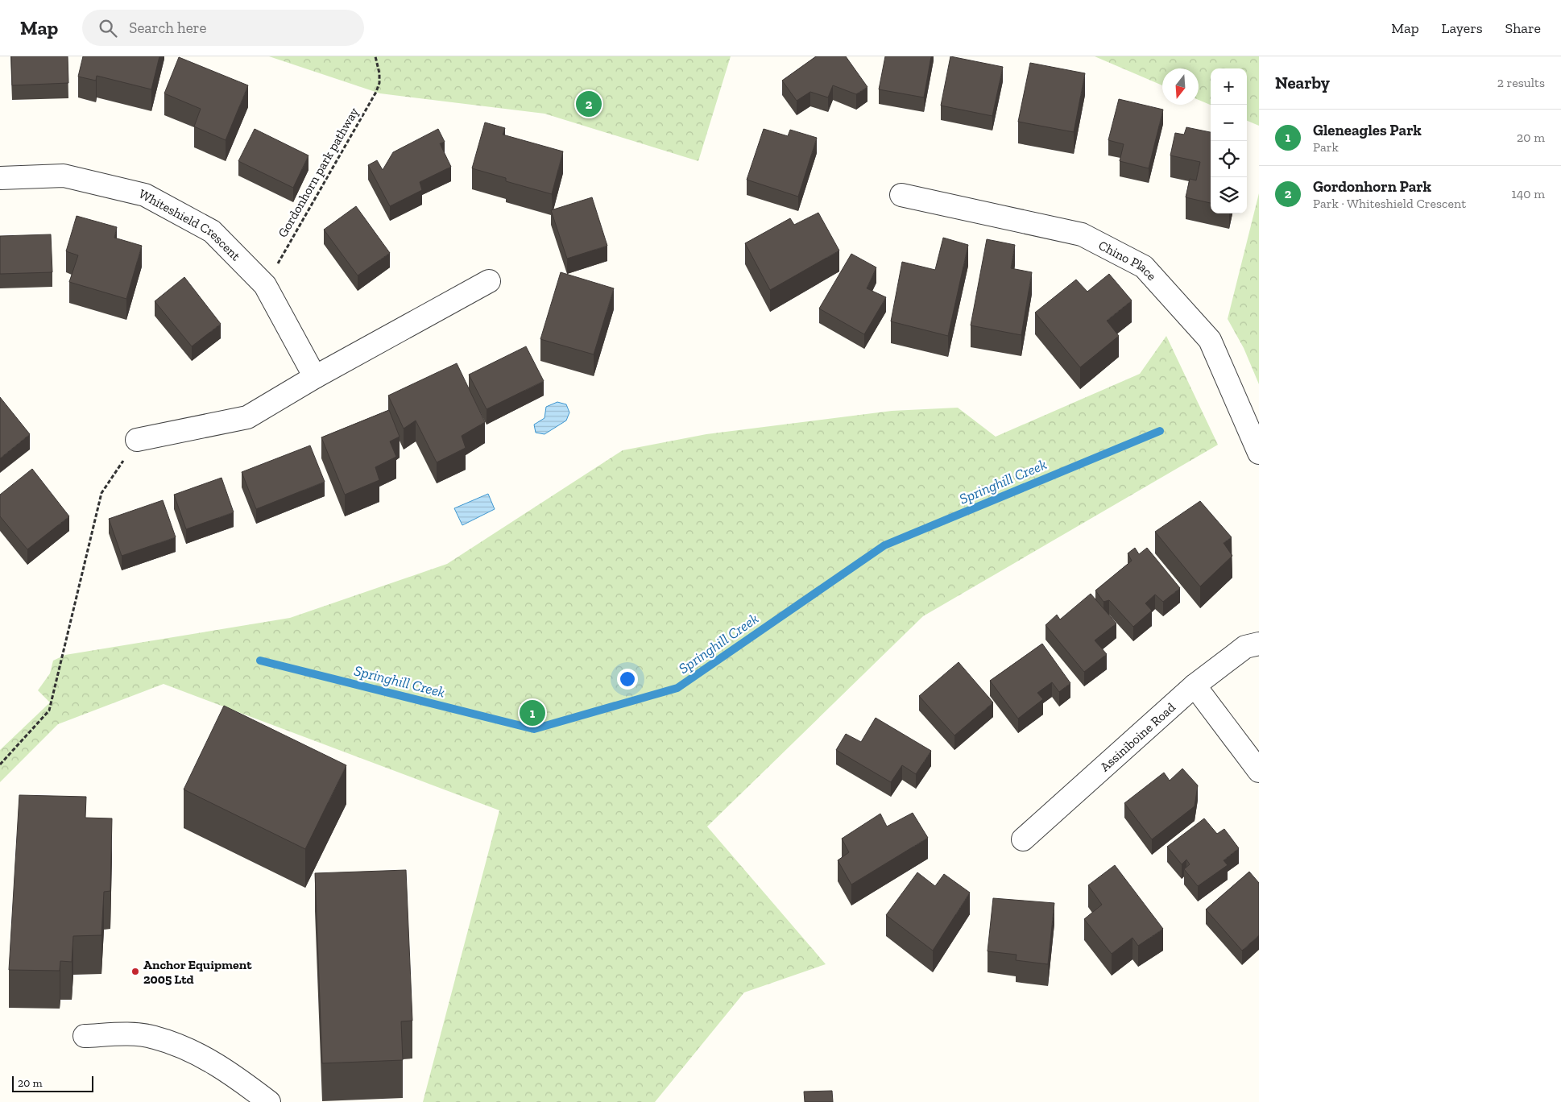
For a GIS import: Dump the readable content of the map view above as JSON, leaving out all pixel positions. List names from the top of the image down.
{
  "streets": {
    "street": ["Whiteshield Crescent", "Chino Place", "Assiniboine Road"],
    "path": ["Gordonhorn park pathway"]
  },
  "water": ["Springhill Creek"],
  "places": ["Anchor Equipment 2005 Ltd"],
  "scale_bar": "20 m",
  "north": "bottom",
  "page": {
    "header": "Map",
    "search": "Search here",
    "nav": ["Map", "Layers", "Share"],
    "heading": ["Nearby", "2 results"],
    "map_buttons": ["+", "−"],
    "pins": ["2", "1"],
    "list": [
      {
        "mark": "1",
        "name": "Gleneagles Park",
        "note": "Park",
        "value": "20 m"
      },
      {
        "mark": "2",
        "name": "Gordonhorn Park",
        "note": "Park · Whiteshield Crescent",
        "value": "140 m"
      }
    ],
    "scale": "20 m"
  }
}
